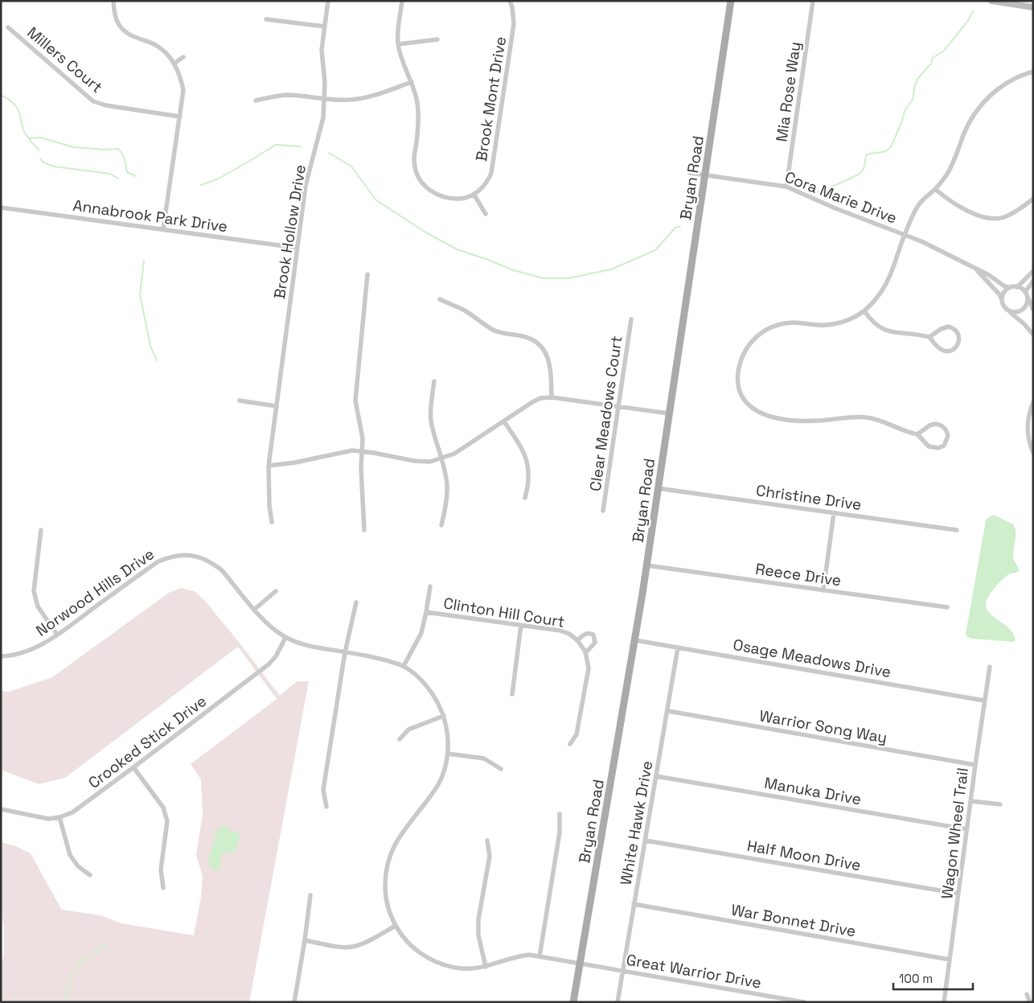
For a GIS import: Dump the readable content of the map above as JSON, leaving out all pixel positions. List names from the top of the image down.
{
  "streets": {
    "main road": ["Bryan Road"],
    "street": [
      "Millers Court",
      "Mia Rose Way",
      "Brook Mont Drive",
      "Cora Marie Drive",
      "Annabrook Park Drive",
      "Brook Hollow Drive",
      "Clear Meadows Court",
      "Christine Drive",
      "Reece Drive",
      "Norwood Hills Drive",
      "Clinton Hill Court",
      "Osage Meadows Drive",
      "Warrior Song Way",
      "Crooked Stick Drive",
      "Manuka Drive",
      "White Hawk Drive",
      "Wagon Wheel Trail",
      "Half Moon Drive",
      "War Bonnet Drive",
      "Great Warrior Drive"
    ]
  },
  "crossings": [
    ["Mia Rose Way", "Cora Marie Drive"],
    ["Bryan Road", "Cora Marie Drive"],
    ["Bryan Road", "Christine Drive"],
    ["Bryan Road", "Reece Drive"],
    ["Bryan Road", "Norwood Hills Drive"],
    ["Bryan Road", "Osage Meadows Drive"],
    ["Bryan Road", "Great Warrior Drive"],
    ["Annabrook Park Drive", "Brook Hollow Drive"],
    ["Norwood Hills Drive", "Crooked Stick Drive"],
    ["Norwood Hills Drive", "Great Warrior Drive"],
    ["Osage Meadows Drive", "White Hawk Drive"],
    ["Osage Meadows Drive", "Wagon Wheel Trail"],
    ["Warrior Song Way", "White Hawk Drive"],
    ["Warrior Song Way", "Wagon Wheel Trail"],
    ["Manuka Drive", "White Hawk Drive"],
    ["Manuka Drive", "Wagon Wheel Trail"],
    ["White Hawk Drive", "Half Moon Drive"],
    ["White Hawk Drive", "War Bonnet Drive"],
    ["White Hawk Drive", "Great Warrior Drive"],
    ["Wagon Wheel Trail", "Half Moon Drive"],
    ["Wagon Wheel Trail", "War Bonnet Drive"]
  ],
  "scale_bar": "100 m"
}
